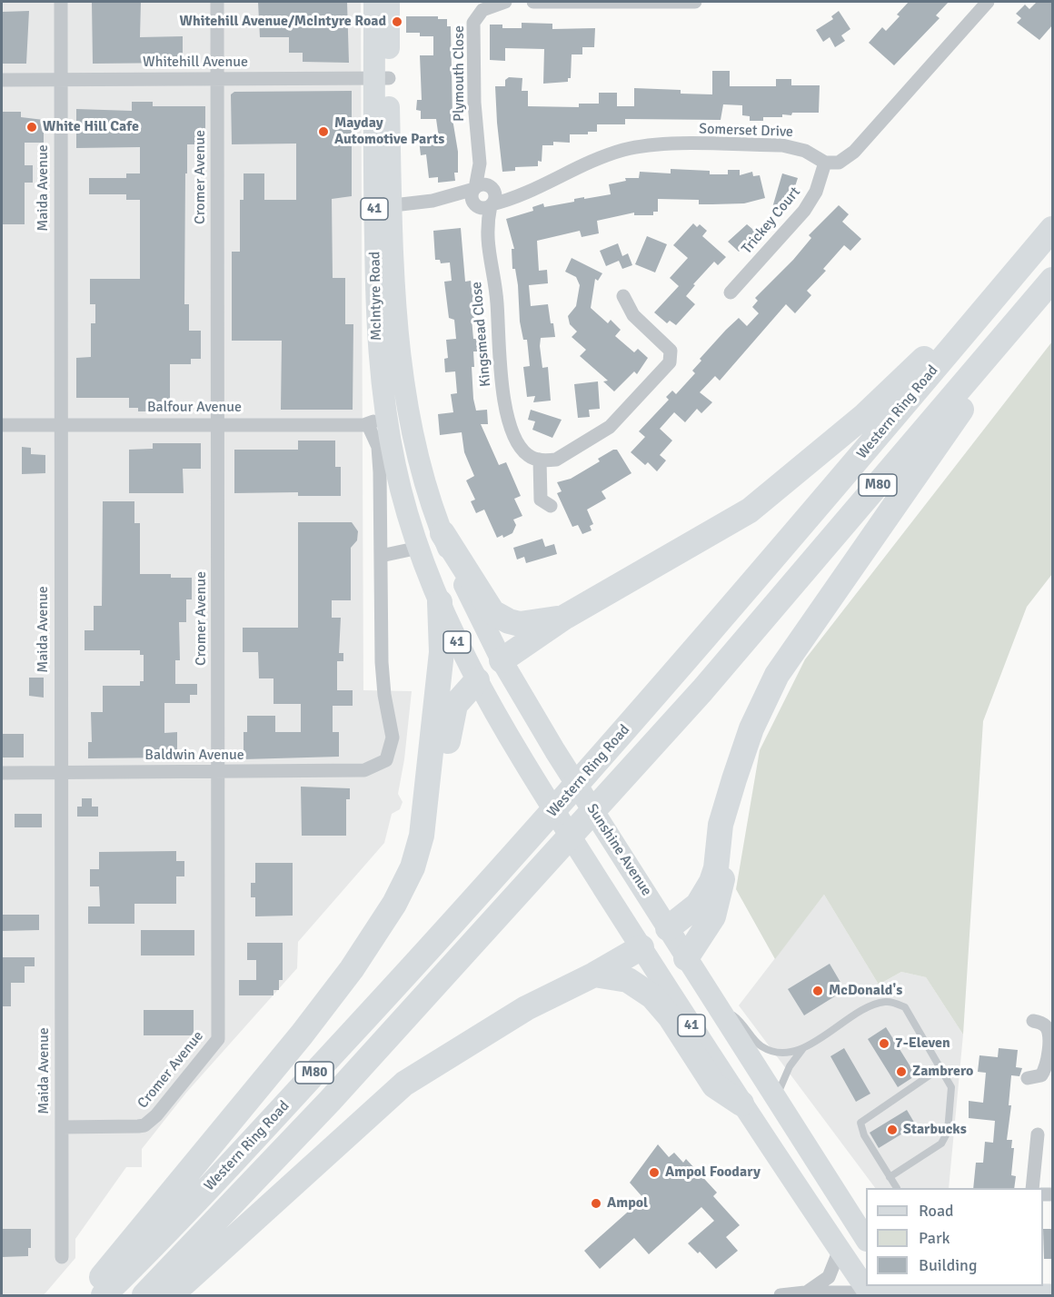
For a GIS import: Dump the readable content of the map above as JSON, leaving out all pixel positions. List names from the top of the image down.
{
  "streets": {
    "highway": ["Western Ring Road", "M80"],
    "main road": ["41", "McIntyre Road", "Sunshine Avenue"],
    "street": [
      "Whitehill Avenue",
      "Plymouth Close",
      "Somerset Drive",
      "Cromer Avenue",
      "Maida Avenue",
      "Trickey Court",
      "Kingsmead Close",
      "Balfour Avenue",
      "Baldwin Avenue"
    ]
  },
  "crossings": [
    ["Whitehill Avenue", "Cromer Avenue"],
    ["Whitehill Avenue", "Maida Avenue"],
    ["Whitehill Avenue", "McIntyre Road"],
    ["Plymouth Close", "Somerset Drive"],
    ["Plymouth Close", "Kingsmead Close"],
    ["Somerset Drive", "Trickey Court"],
    ["Somerset Drive", "Kingsmead Close"],
    ["Cromer Avenue", "Maida Avenue"],
    ["Cromer Avenue", "Balfour Avenue"],
    ["Cromer Avenue", "Baldwin Avenue"],
    ["Maida Avenue", "Balfour Avenue"],
    ["Maida Avenue", "Baldwin Avenue"],
    ["41", "McIntyre Road"],
    ["McIntyre Road", "Balfour Avenue"],
    ["McIntyre Road", "Baldwin Avenue"],
    ["McIntyre Road", "Sunshine Avenue"]
  ],
  "places": [
    "Whitehill Avenue/McIntyre Road",
    "White Hill Cafe",
    "Mayday Automotive Parts",
    "McDonald's",
    "7-Eleven",
    "Zambrero",
    "Starbucks",
    "Ampol Foodary",
    "Ampol"
  ],
  "legend": ["Road", "Park", "Building"]
}
